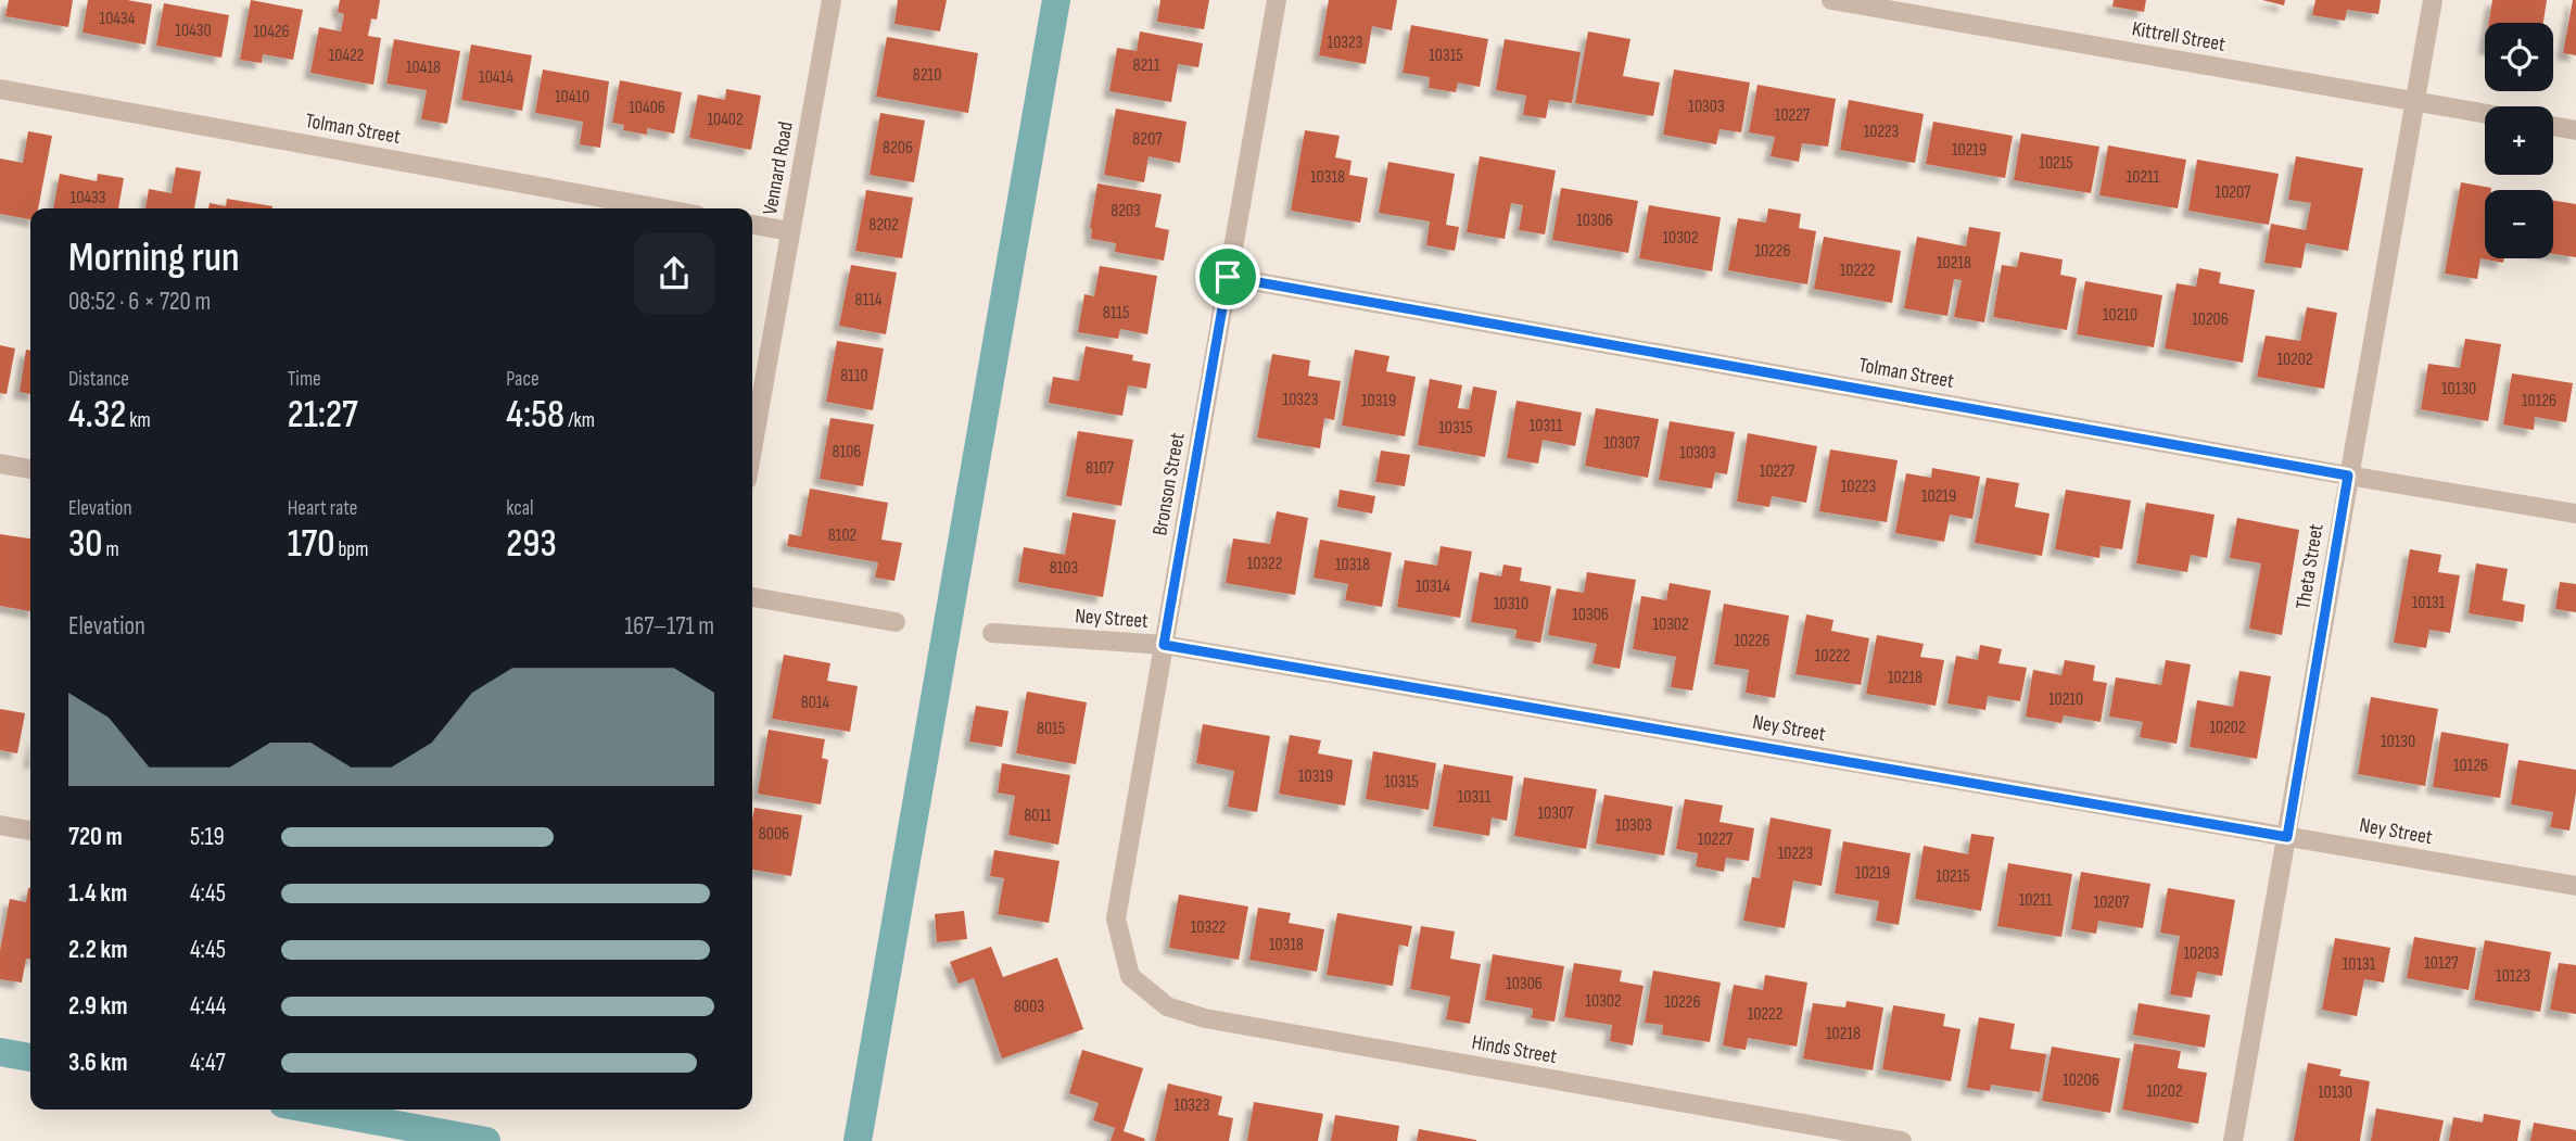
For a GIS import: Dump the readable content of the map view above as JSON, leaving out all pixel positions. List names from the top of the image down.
{
  "streets": {
    "street": [
      "Kittrell Street",
      "Tolman Street",
      "Vennard Road",
      "Bronson Street",
      "Theta Street",
      "Ney Street",
      "Hinds Street"
    ]
  },
  "crossings": [
    ["Kittrell Street", "Theta Street"],
    ["Tolman Street", "Bronson Street"],
    ["Tolman Street", "Theta Street"],
    ["Bronson Street", "Ney Street"],
    ["Bronson Street", "Hinds Street"],
    ["Theta Street", "Ney Street"]
  ],
  "house_numbers": [
    "10434",
    "10430",
    "10426",
    "10323",
    "10422",
    "10315",
    "8211",
    "10418",
    "8210",
    "10414",
    "10410",
    "10303",
    "10406",
    "10227",
    "10402",
    "10223",
    "8207",
    "8206",
    "10219",
    "10215",
    "10318",
    "10211",
    "10207",
    "10433",
    "8203",
    "10306",
    "8202",
    "10302",
    "10226",
    "10218",
    "10222",
    "8114",
    "8115",
    "10210",
    "10206",
    "10202",
    "8110",
    "10130",
    "10323",
    "10319",
    "10126",
    "10311",
    "10315",
    "10307",
    "8106",
    "10303",
    "8107",
    "10227",
    "10223",
    "10219",
    "8102",
    "10322",
    "10318",
    "8103",
    "10314",
    "10131",
    "10310",
    "10306",
    "10302",
    "10226",
    "10222",
    "10218",
    "10210",
    "8014",
    "10202",
    "8015",
    "10130",
    "10126",
    "10319",
    "10315",
    "10311",
    "10307",
    "8011",
    "10303",
    "8006",
    "10227",
    "10223",
    "10219",
    "10215",
    "10211",
    "10207",
    "10322",
    "10318",
    "10203",
    "10127",
    "10131",
    "10123",
    "10306",
    "10302",
    "10226",
    "8003",
    "10222",
    "10218",
    "10206",
    "10202",
    "10130",
    "10323"
  ],
  "page": {
    "map_buttons": ["+", "−"],
    "heading": ["Morning run", "08:52 · 6 × 720 m"],
    "stats": [
      ["Distance", "4.32 km"],
      ["Time", "21:27"],
      ["Pace", "4:58 /km"],
      ["Elevation", "30 m"],
      ["Heart rate", "170 bpm"],
      ["kcal", "293"]
    ],
    "chart": ["Elevation", "167–171 m"],
    "list": [
      {
        "name": "720 m",
        "note": "5:19"
      },
      {
        "name": "1.4 km",
        "note": "4:45"
      },
      {
        "name": "2.2 km",
        "note": "4:45"
      },
      {
        "name": "2.9 km",
        "note": "4:44"
      },
      {
        "name": "3.6 km",
        "note": "4:47"
      }
    ]
  }
}
